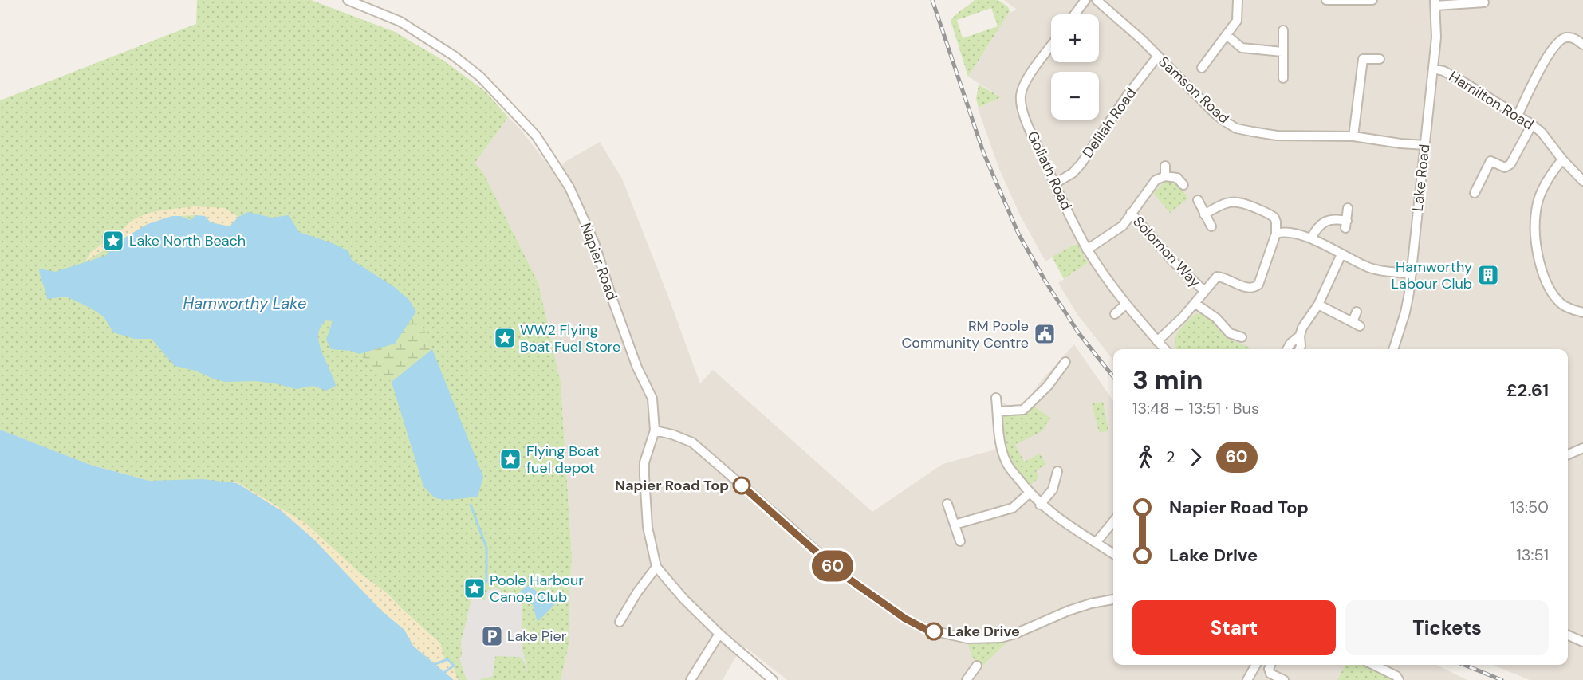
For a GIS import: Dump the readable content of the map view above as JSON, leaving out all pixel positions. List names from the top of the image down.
{
  "streets": {
    "street": [
      "Samson Road",
      "Hamilton Road",
      "Delilah Road",
      "Goliath Road",
      "Lake Road",
      "Solomon Way",
      "Napier Road"
    ]
  },
  "crossings": [
    ["Samson Road", "Delilah Road"],
    ["Samson Road", "Lake Road"],
    ["Hamilton Road", "Lake Road"],
    ["Delilah Road", "Goliath Road"]
  ],
  "water": ["Hamworthy Lake"],
  "places": {
    "place": [
      "Lake North Beach",
      "WW2 Flying Boat Fuel Store",
      "Flying Boat fuel depot",
      "Poole Harbour Canoe Club"
    ],
    "building": ["Hamworthy Labour Club"],
    "public building": ["RM Poole Community Centre"],
    "other": ["Napier Road Top", "Lake Drive"],
    "parking": ["Lake Pier"]
  },
  "lines": ["bus line 60"],
  "page": {
    "on_map": "60",
    "map_buttons": ["+", "−"],
    "heading": ["3 min", "13:48 – 13:51 · Bus", "£2.61"],
    "legs": ["2", "60"],
    "list": [
      {
        "name": "Napier Road Top",
        "value": "13:50"
      },
      {
        "name": "Lake Drive",
        "value": "13:51"
      }
    ],
    "buttons": ["Start", "Tickets"]
  }
}
